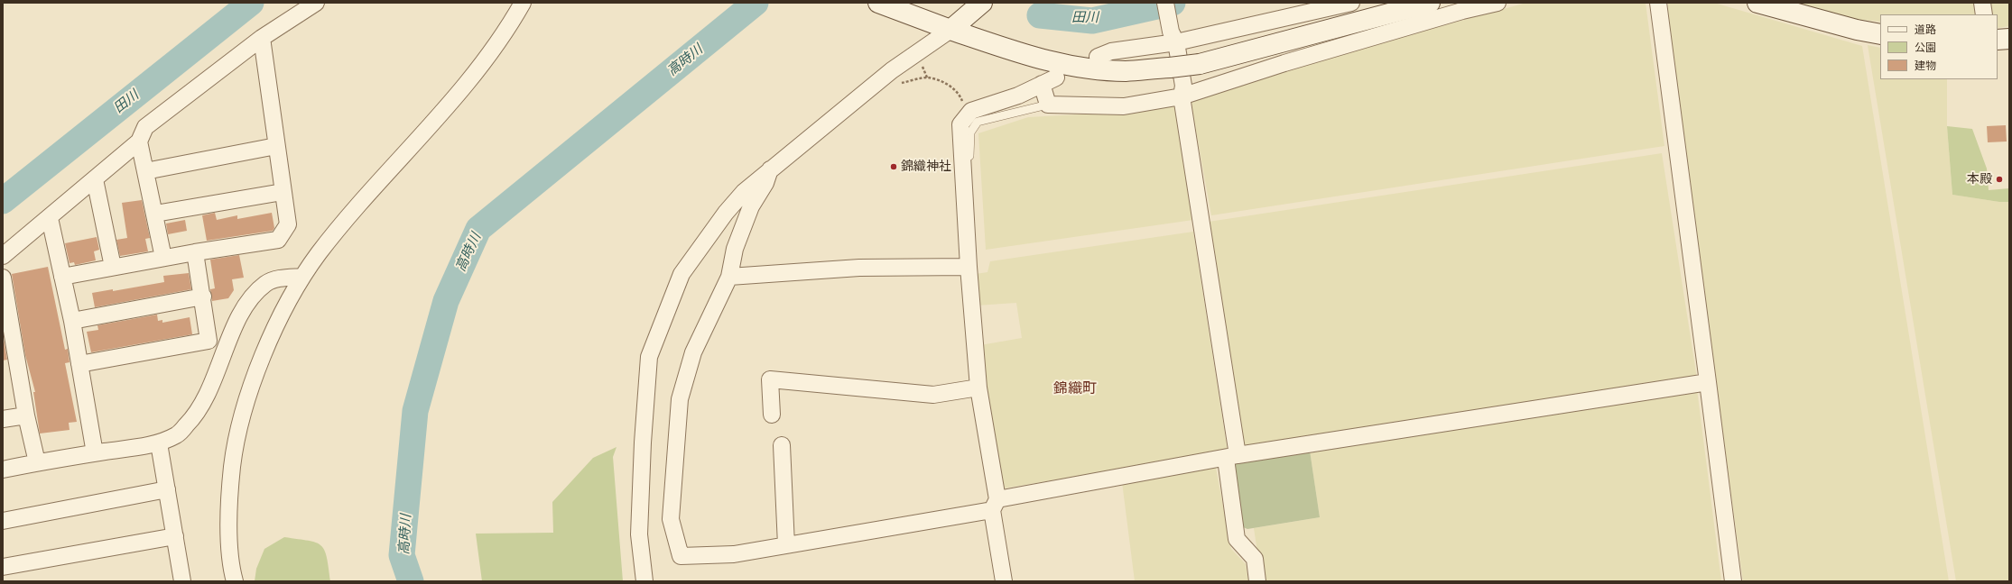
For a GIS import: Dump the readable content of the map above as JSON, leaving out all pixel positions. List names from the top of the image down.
{
  "districts": ["錦織町"],
  "water": ["田川", "高時川"],
  "places": ["錦織神社", "本殿"],
  "legend": ["道路", "公園", "建物"]
}
